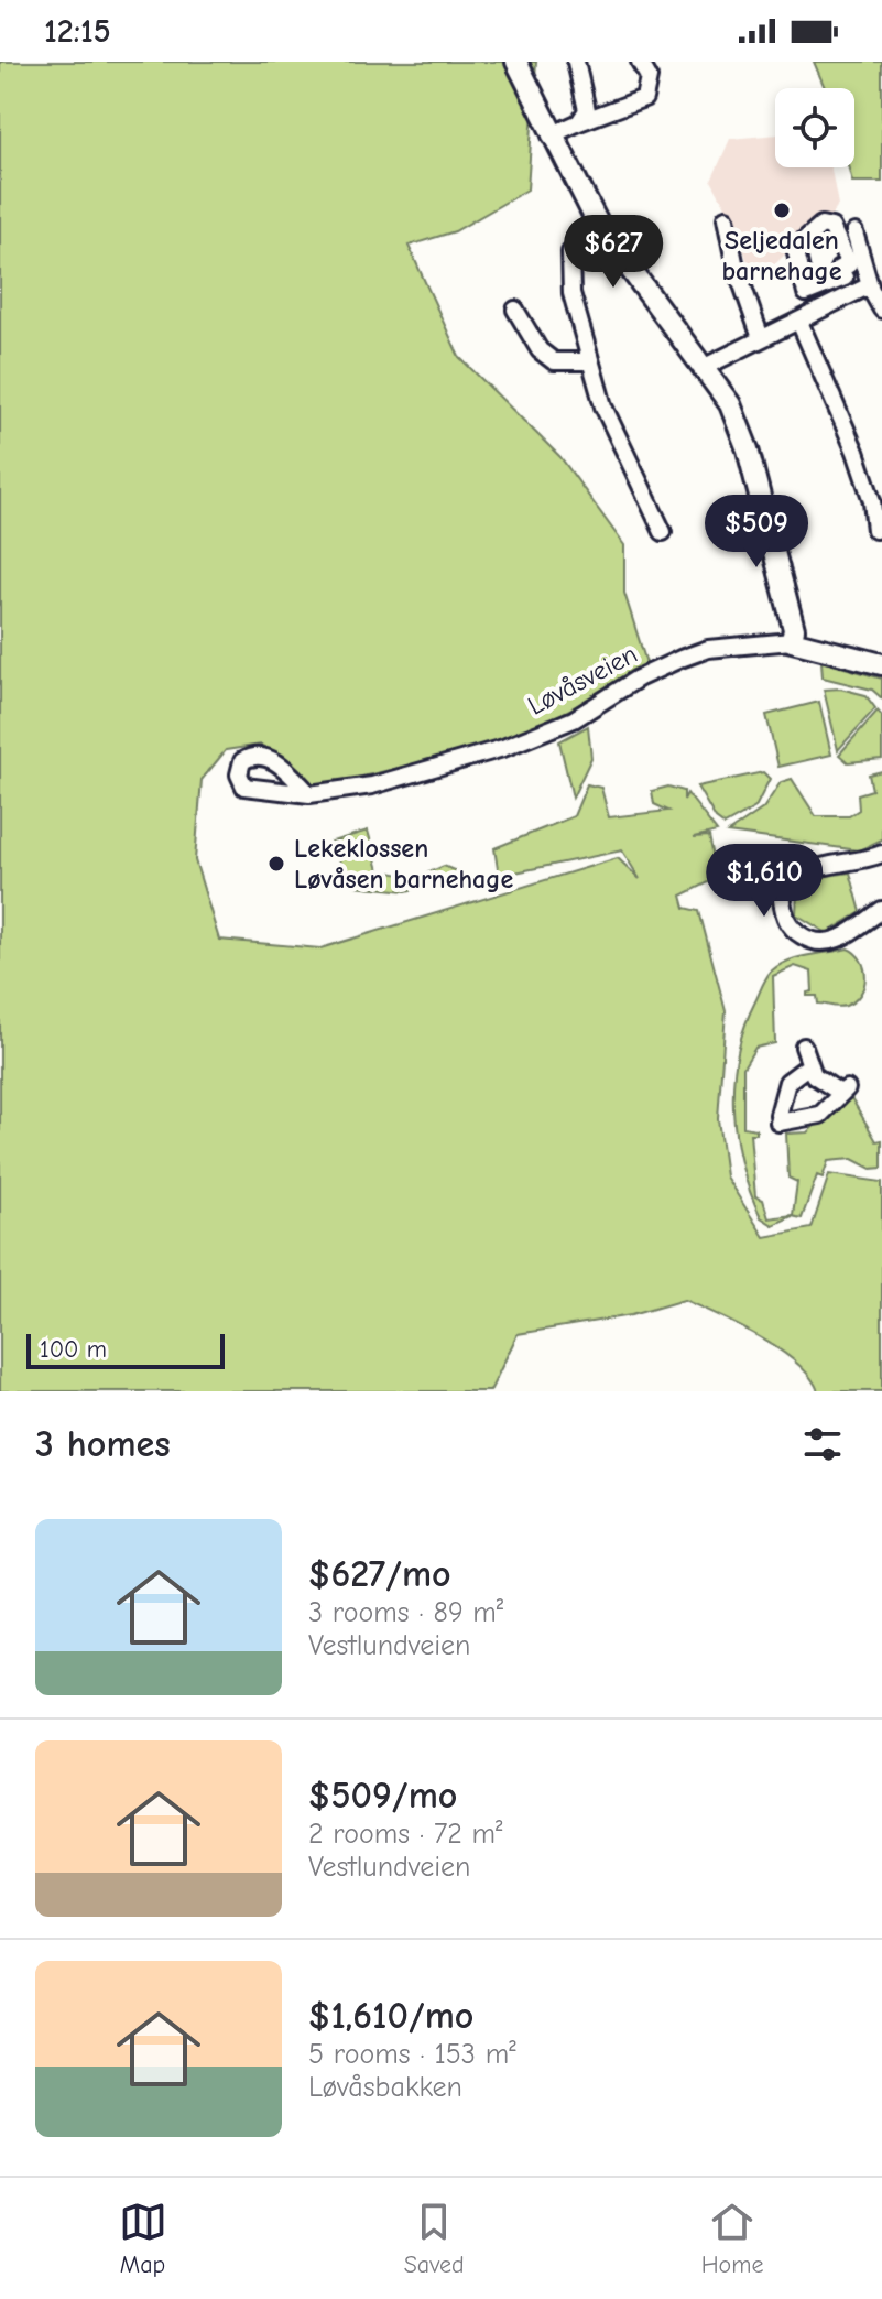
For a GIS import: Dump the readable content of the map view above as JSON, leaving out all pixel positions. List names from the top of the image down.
{
  "streets": {
    "main road": ["Løvåsveien"]
  },
  "places": ["Seljedalen barnehage", "Lekeklossen Løvåsen barnehage"],
  "scale_bar": "100 m",
  "page": {
    "status": "12:15",
    "price": ["$627", "$509", "$1,610"],
    "scale": "100 m",
    "heading": "3 homes",
    "list": [
      {
        "name": "$627/mo",
        "note": "3 rooms · 89 m² · Vestlundveien"
      },
      {
        "name": "$509/mo",
        "note": "2 rooms · 72 m² · Vestlundveien"
      },
      {
        "name": "$1,610/mo",
        "note": "5 rooms · 153 m² · Løvåsbakken"
      }
    ],
    "tabs": ["Map", "Saved", "Home"]
  }
}
